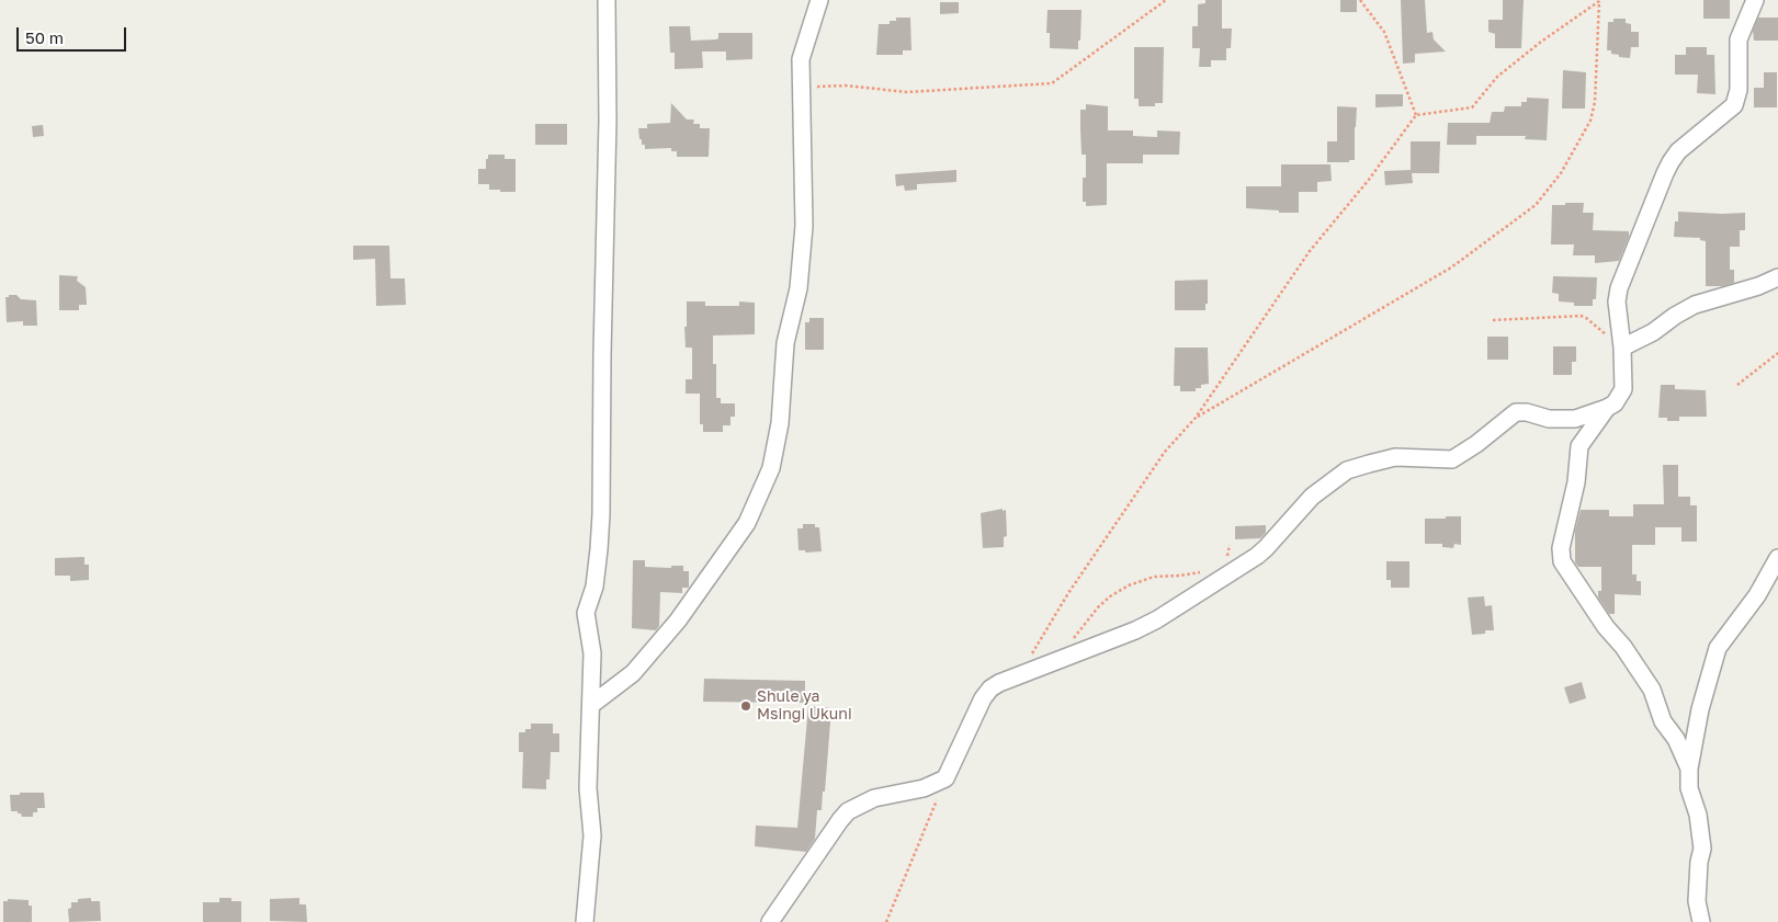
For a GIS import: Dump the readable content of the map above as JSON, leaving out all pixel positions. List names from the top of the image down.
{
  "places": ["Shule ya Msingi Ukuni"],
  "scale_bar": "50 m"
}
